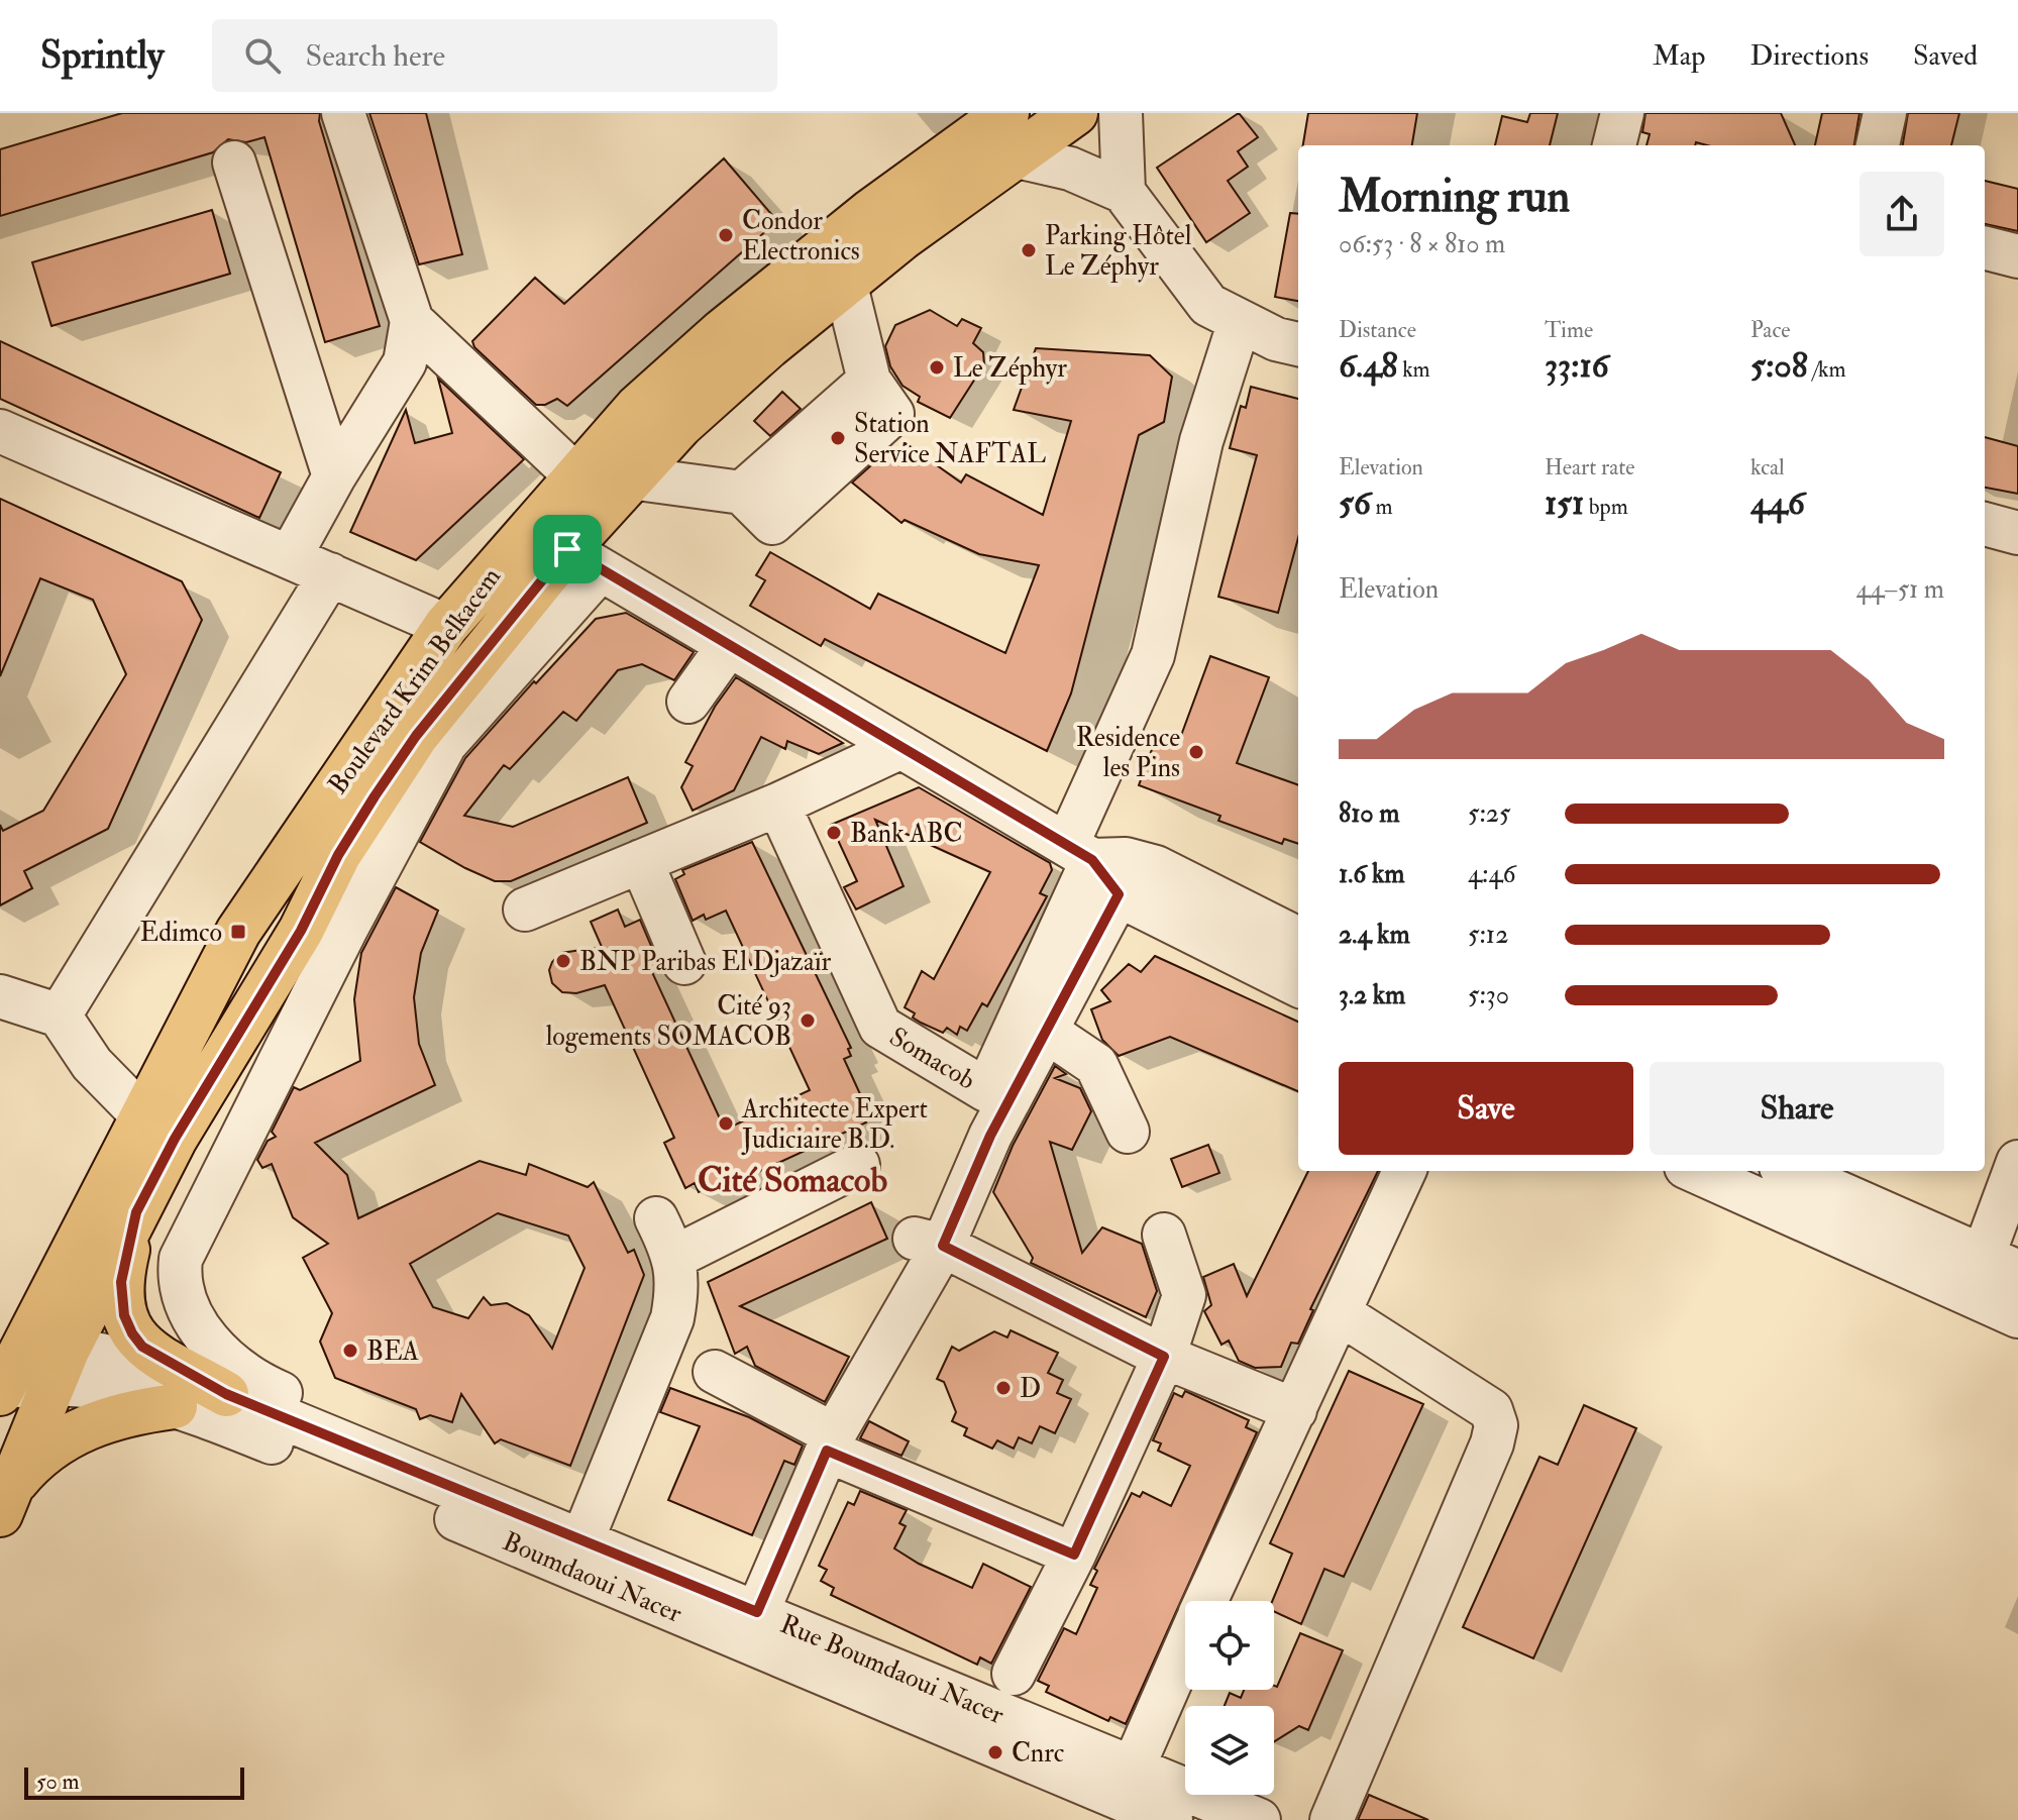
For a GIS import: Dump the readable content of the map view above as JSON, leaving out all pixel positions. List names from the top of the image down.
{
  "streets": {
    "main road": ["Boulevard Krim Belkacem"],
    "street": ["Somacob", "Boumdaoui Nacer"]
  },
  "crossings": [
    ["Boulevard Krim Belkacem", "Boumdaoui Nacer"]
  ],
  "districts": ["Cité Somacob"],
  "places": {
    "other": [
      "Condor Electronics",
      "Parking Hôtel Le Zéphyr",
      "Le Zéphyr",
      "Station Service NAFTAL",
      "Residence les Pins",
      "Bank ABC",
      "BNP Paribas El Djazaïr",
      "Cité 93 logements SOMACOB",
      "Architecte Expert Judiciaire B.D.",
      "BEA",
      "D",
      "Cnrc"
    ],
    "transit": ["Edimco"]
  },
  "scale_bar": "50 m",
  "page": {
    "header": "Sprintly",
    "search": "Search here",
    "nav": ["Map", "Directions", "Saved"],
    "heading": ["Morning run", "06:53 · 8 × 810 m"],
    "stats": [
      ["Distance", "6.48 km"],
      ["Time", "33:16"],
      ["Pace", "5:08 /km"],
      ["Elevation", "56 m"],
      ["Heart rate", "151 bpm"],
      ["kcal", "446"]
    ],
    "chart": ["Elevation", "44–51 m"],
    "list": [
      {
        "name": "810 m",
        "note": "5:25"
      },
      {
        "name": "1.6 km",
        "note": "4:46"
      },
      {
        "name": "2.4 km",
        "note": "5:12"
      },
      {
        "name": "3.2 km",
        "note": "5:30"
      }
    ],
    "buttons": ["Save", "Share"],
    "scale": "50 m"
  }
}
